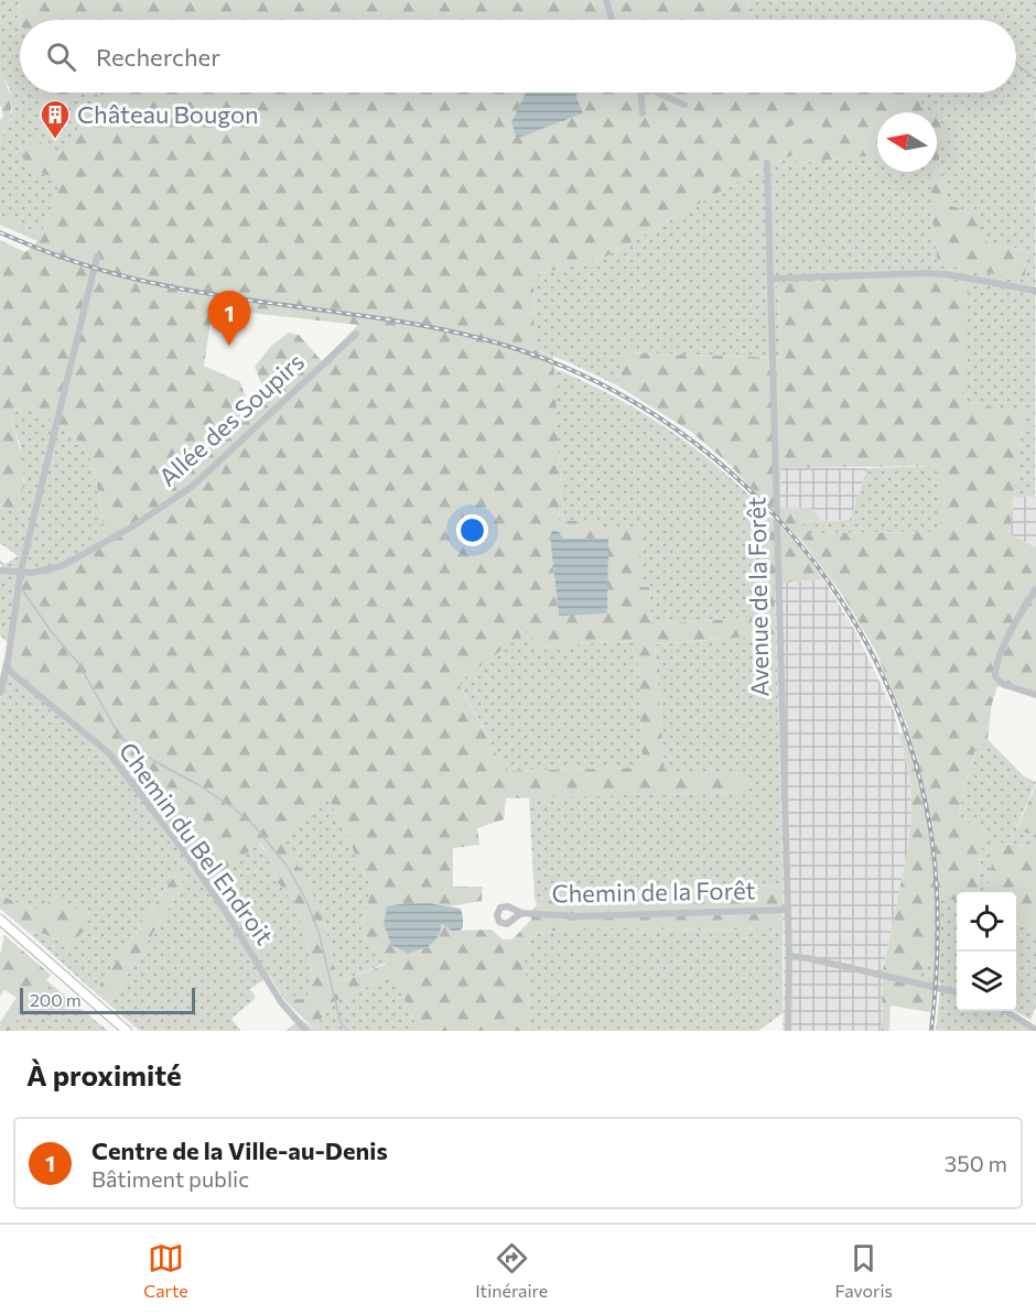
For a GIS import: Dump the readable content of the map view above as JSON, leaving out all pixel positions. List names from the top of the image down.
{
  "streets": {
    "street": [
      "Allée des Soupirs",
      "Avenue de la Forêt",
      "Chemin du Bel Endroit",
      "Chemin de la Forêt"
    ]
  },
  "crossings": [
    ["Avenue de la Forêt", "Chemin de la Forêt"]
  ],
  "places": {
    "building": ["Château Bougon"]
  },
  "scale_bar": "200 m",
  "north": "left",
  "page": {
    "search": "Rechercher",
    "pins": "1",
    "scale": "200 m",
    "heading": "À proximité",
    "list": [
      {
        "mark": "1",
        "name": "Centre de la Ville-au-Denis",
        "note": "Bâtiment public",
        "value": "350 m"
      }
    ],
    "nav": ["Carte", "Itinéraire", "Favoris"]
  }
}
